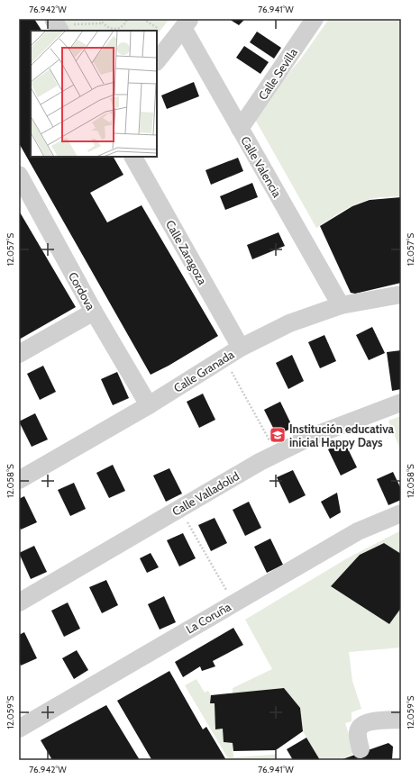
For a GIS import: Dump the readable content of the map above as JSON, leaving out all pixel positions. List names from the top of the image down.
{
  "streets": {
    "street": [
      "Calle Sevilla",
      "Calle Valencia",
      "Calle Zaragoza",
      "Cordova",
      "Calle Granada",
      "Calle Valladolid",
      "La Coruña"
    ]
  },
  "crossings": [
    ["Calle Sevilla", "Calle Valencia"],
    ["Calle Valencia", "Calle Granada"],
    ["Calle Zaragoza", "Calle Granada"],
    ["Cordova", "Calle Granada"]
  ],
  "places": {
    "school or university": ["Institución educativa inicial Happy Days"]
  },
  "coordinates": [
    "76.942°W",
    "76.941°W",
    "12.057°S",
    "12.058°S",
    "12.059°S"
  ]
}
